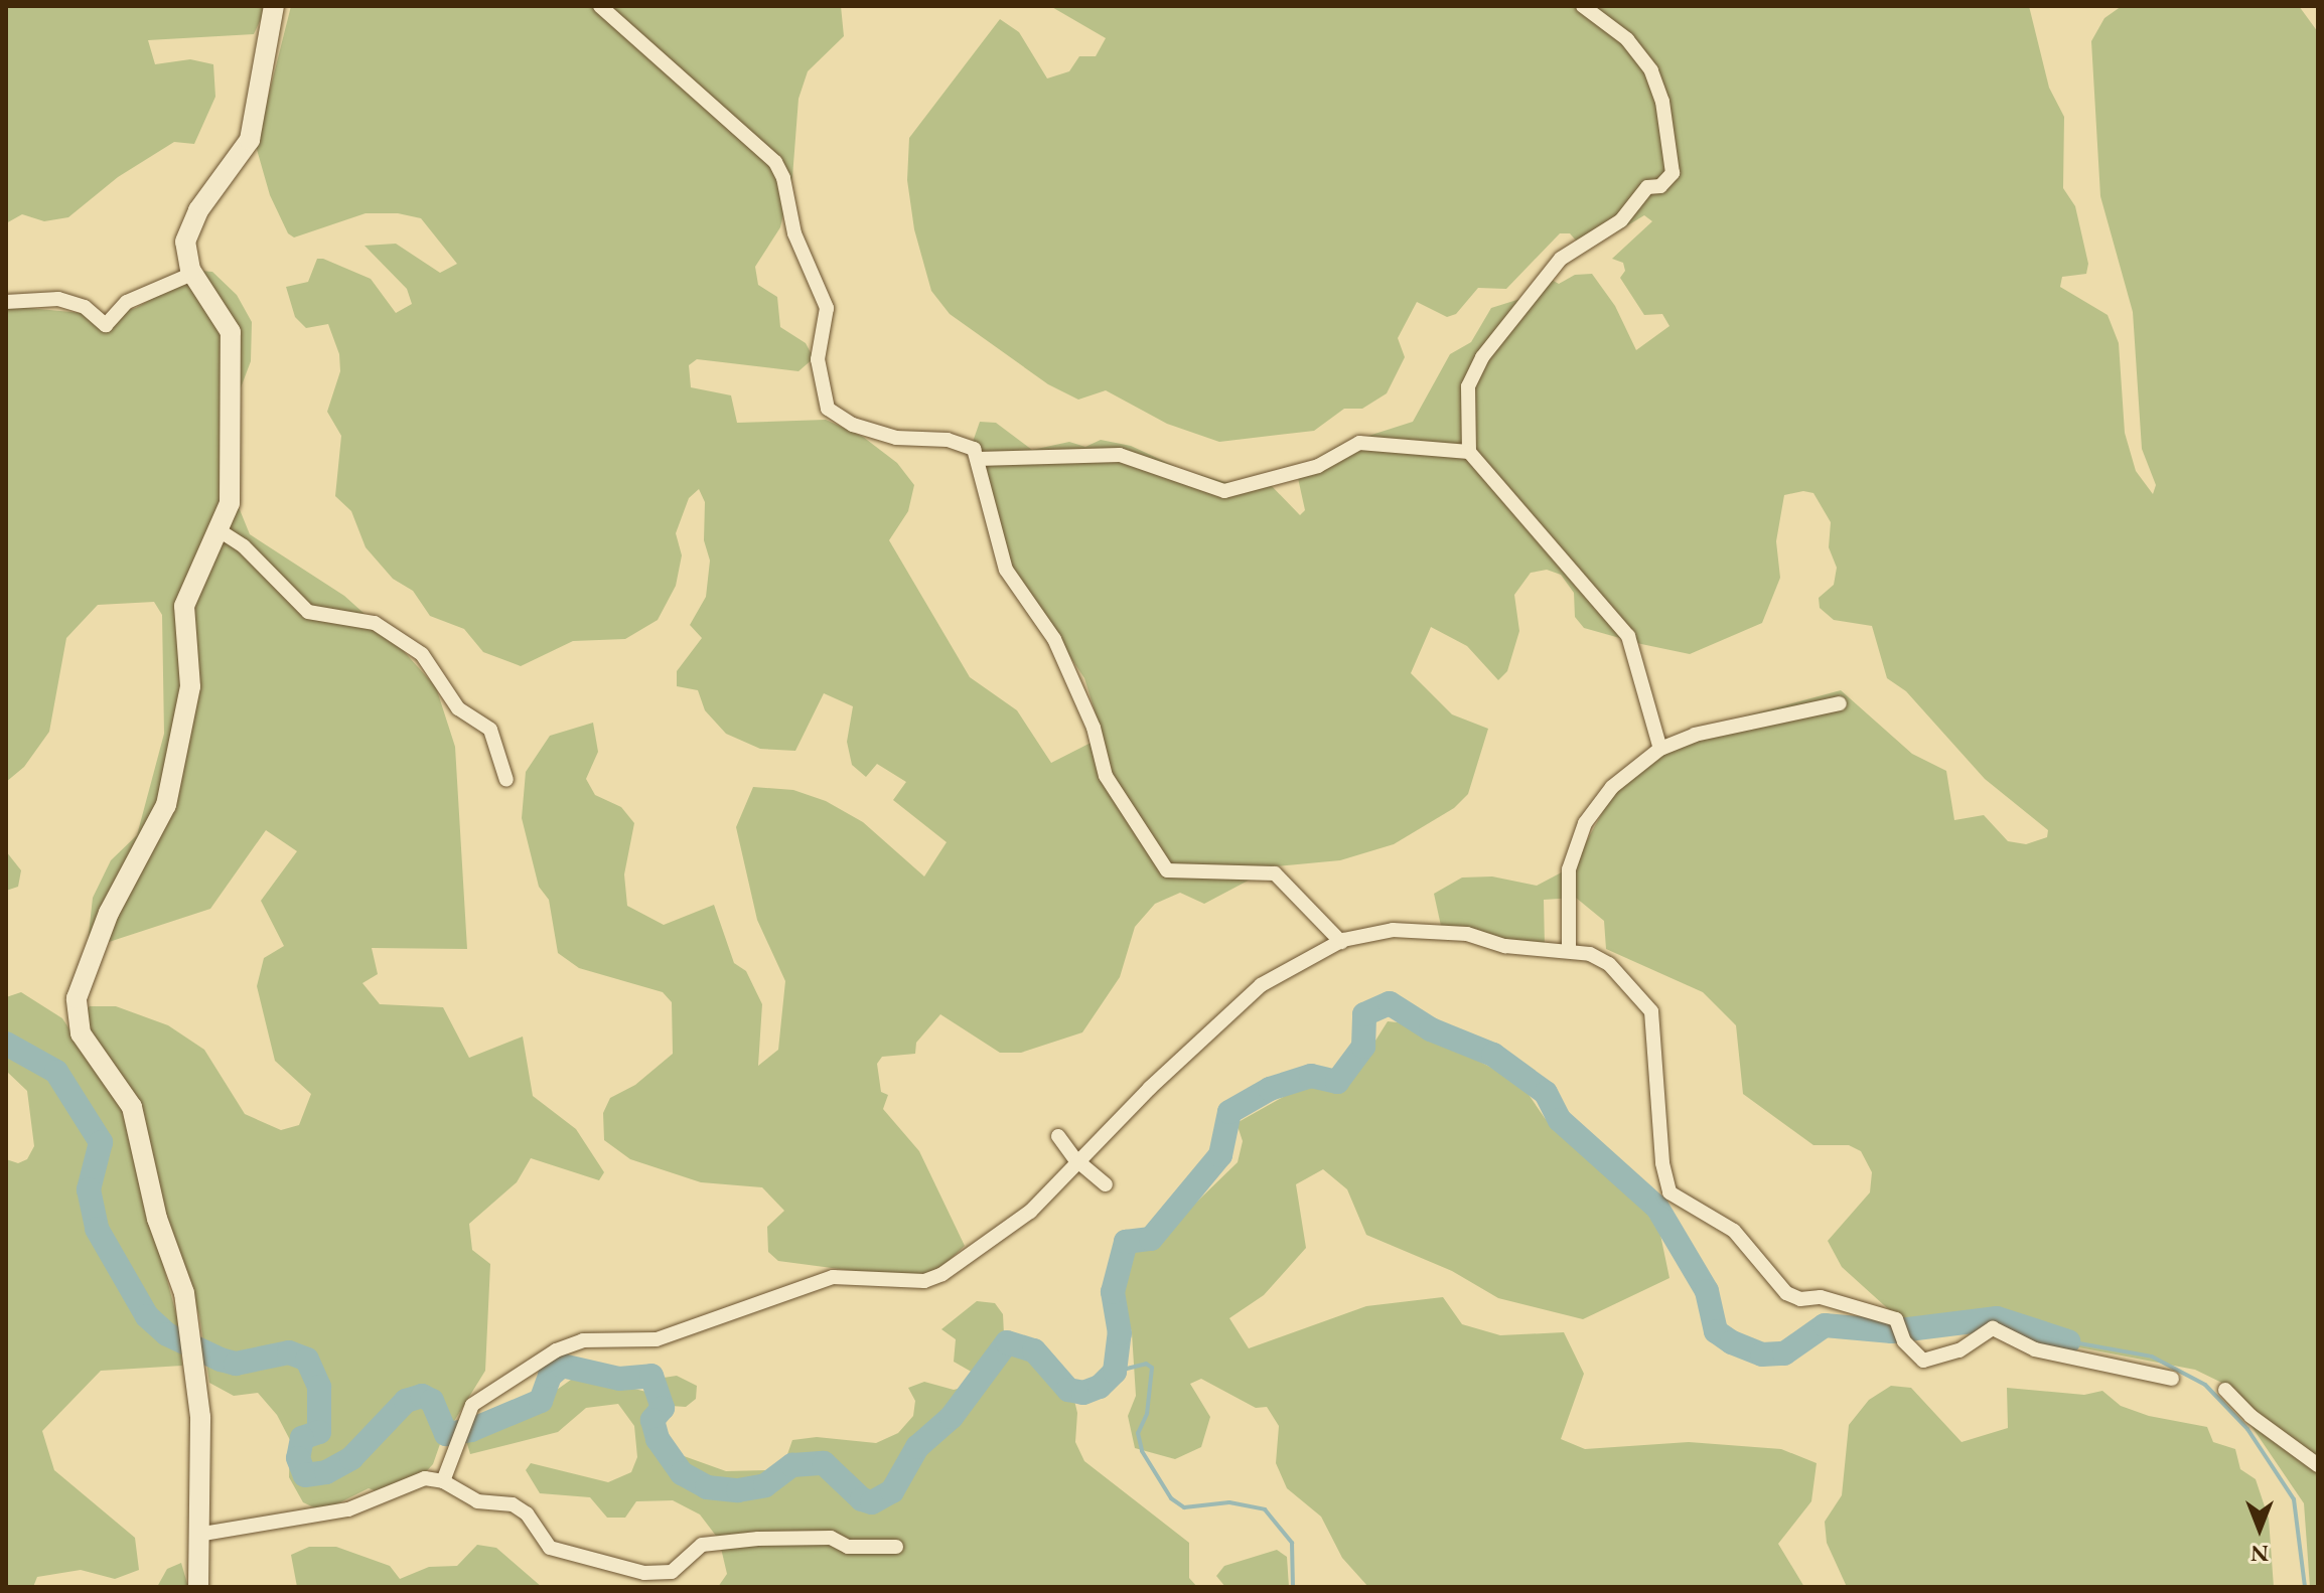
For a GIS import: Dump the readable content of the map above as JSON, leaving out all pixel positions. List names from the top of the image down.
{
  "north": "bottom"
}
